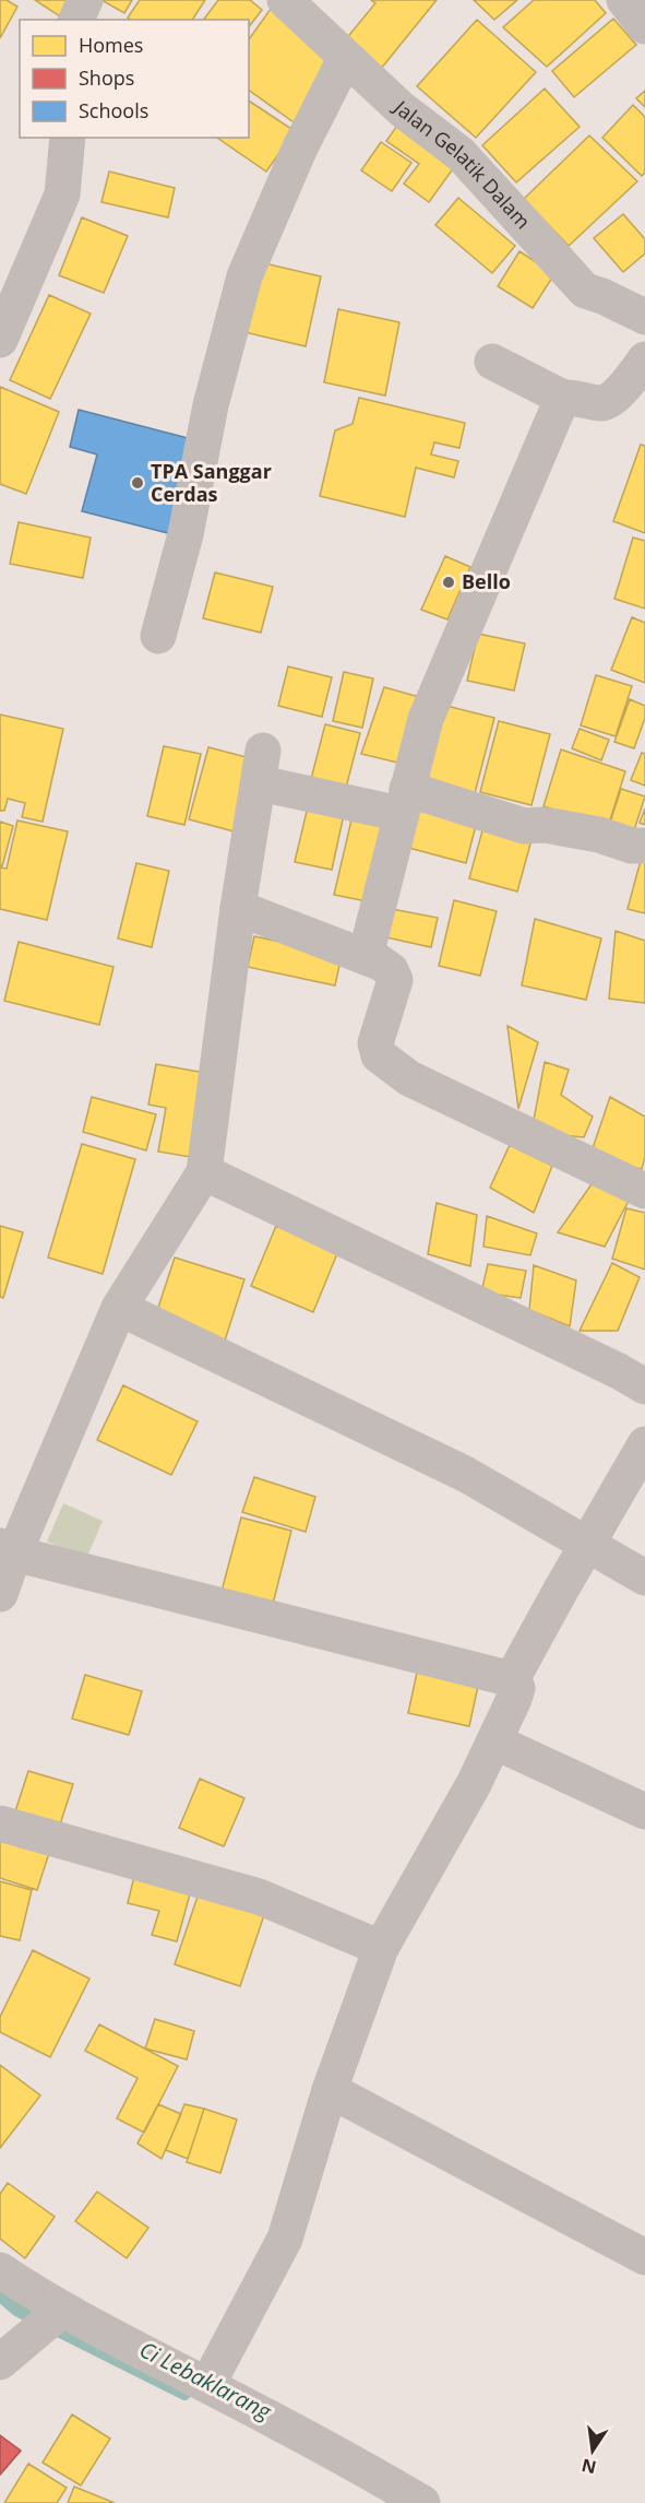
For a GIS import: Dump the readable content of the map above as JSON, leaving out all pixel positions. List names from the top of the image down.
{
  "streets": {
    "street": ["Jalan Gelatik Dalam"]
  },
  "water": ["Ci Lebaklarang"],
  "places": ["TPA Sanggar Cerdas", "Bello"],
  "legend": ["Homes", "Shops", "Schools"],
  "north": "bottom"
}
